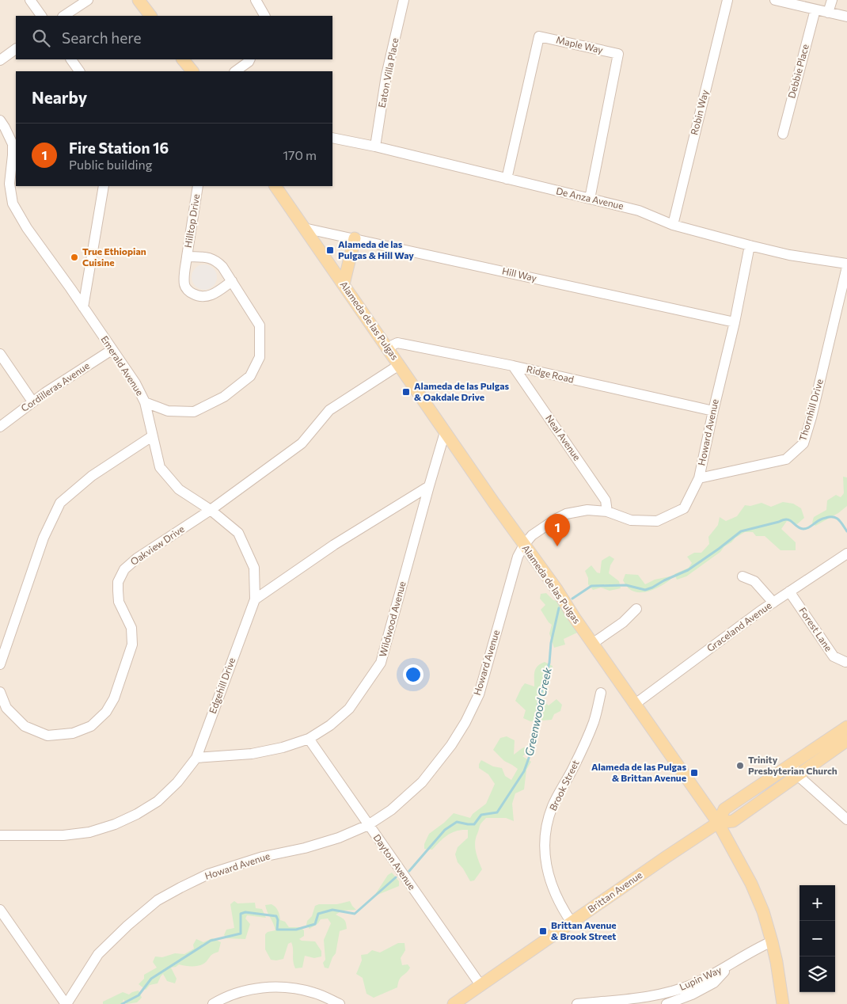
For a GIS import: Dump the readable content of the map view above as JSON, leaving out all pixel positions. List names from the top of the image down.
{
  "streets": {
    "main road": ["Alameda de las Pulgas", "Brittan Avenue"],
    "street": [
      "Maple Way",
      "Debbie Place",
      "Eaton Villa Place",
      "Robin Way",
      "De Anza Avenue",
      "Hilltop Drive",
      "Hill Way",
      "Emerald Avenue",
      "Ridge Road",
      "Cordilleras Avenue",
      "Thornhill Drive",
      "Howard Avenue",
      "Neal Avenue",
      "Oakview Drive",
      "Wildwood Avenue",
      "Graceland Avenue",
      "Forest Lane",
      "Edgehill Drive",
      "Brook Street",
      "Dayton Avenue",
      "Lupin Way"
    ]
  },
  "crossings": [
    ["Maple Way", "De Anza Avenue"],
    ["Eaton Villa Place", "De Anza Avenue"],
    ["Robin Way", "De Anza Avenue"],
    ["De Anza Avenue", "Howard Avenue"],
    ["Hilltop Drive", "Emerald Avenue"],
    ["Hill Way", "Alameda de las Pulgas"],
    ["Hill Way", "Howard Avenue"],
    ["Alameda de las Pulgas", "Ridge Road"],
    ["Alameda de las Pulgas", "Howard Avenue"],
    ["Alameda de las Pulgas", "Oakview Drive"],
    ["Alameda de las Pulgas", "Wildwood Avenue"],
    ["Alameda de las Pulgas", "Graceland Avenue"],
    ["Alameda de las Pulgas", "Brittan Avenue"],
    ["Alameda de las Pulgas", "Lupin Way"],
    ["Emerald Avenue", "Cordilleras Avenue"],
    ["Emerald Avenue", "Oakview Drive"],
    ["Emerald Avenue", "Edgehill Drive"],
    ["Ridge Road", "Howard Avenue"],
    ["Ridge Road", "Neal Avenue"],
    ["Thornhill Drive", "Howard Avenue"],
    ["Howard Avenue", "Neal Avenue"],
    ["Howard Avenue", "Dayton Avenue"],
    ["Wildwood Avenue", "Edgehill Drive"],
    ["Wildwood Avenue", "Dayton Avenue"],
    ["Graceland Avenue", "Forest Lane"],
    ["Brook Street", "Brittan Avenue"],
    ["Dayton Avenue", "Brittan Avenue"]
  ],
  "water": ["Greenwood Creek"],
  "places": {
    "transit": [
      "Alameda de las Pulgas & Hill Way",
      "Alameda de las Pulgas & Oakdale Drive",
      "Alameda de las Pulgas & Brittan Avenue",
      "Brittan Avenue & Brook Street"
    ],
    "other": ["True Ethiopian Cuisine", "Trinity Presbyterian Church"]
  },
  "page": {
    "search": "Search here",
    "heading": "Nearby",
    "list": [
      {
        "mark": "1",
        "name": "Fire Station 16",
        "note": "Public building",
        "value": "170 m"
      }
    ],
    "pins": "1",
    "map_buttons": ["+", "−"]
  }
}
